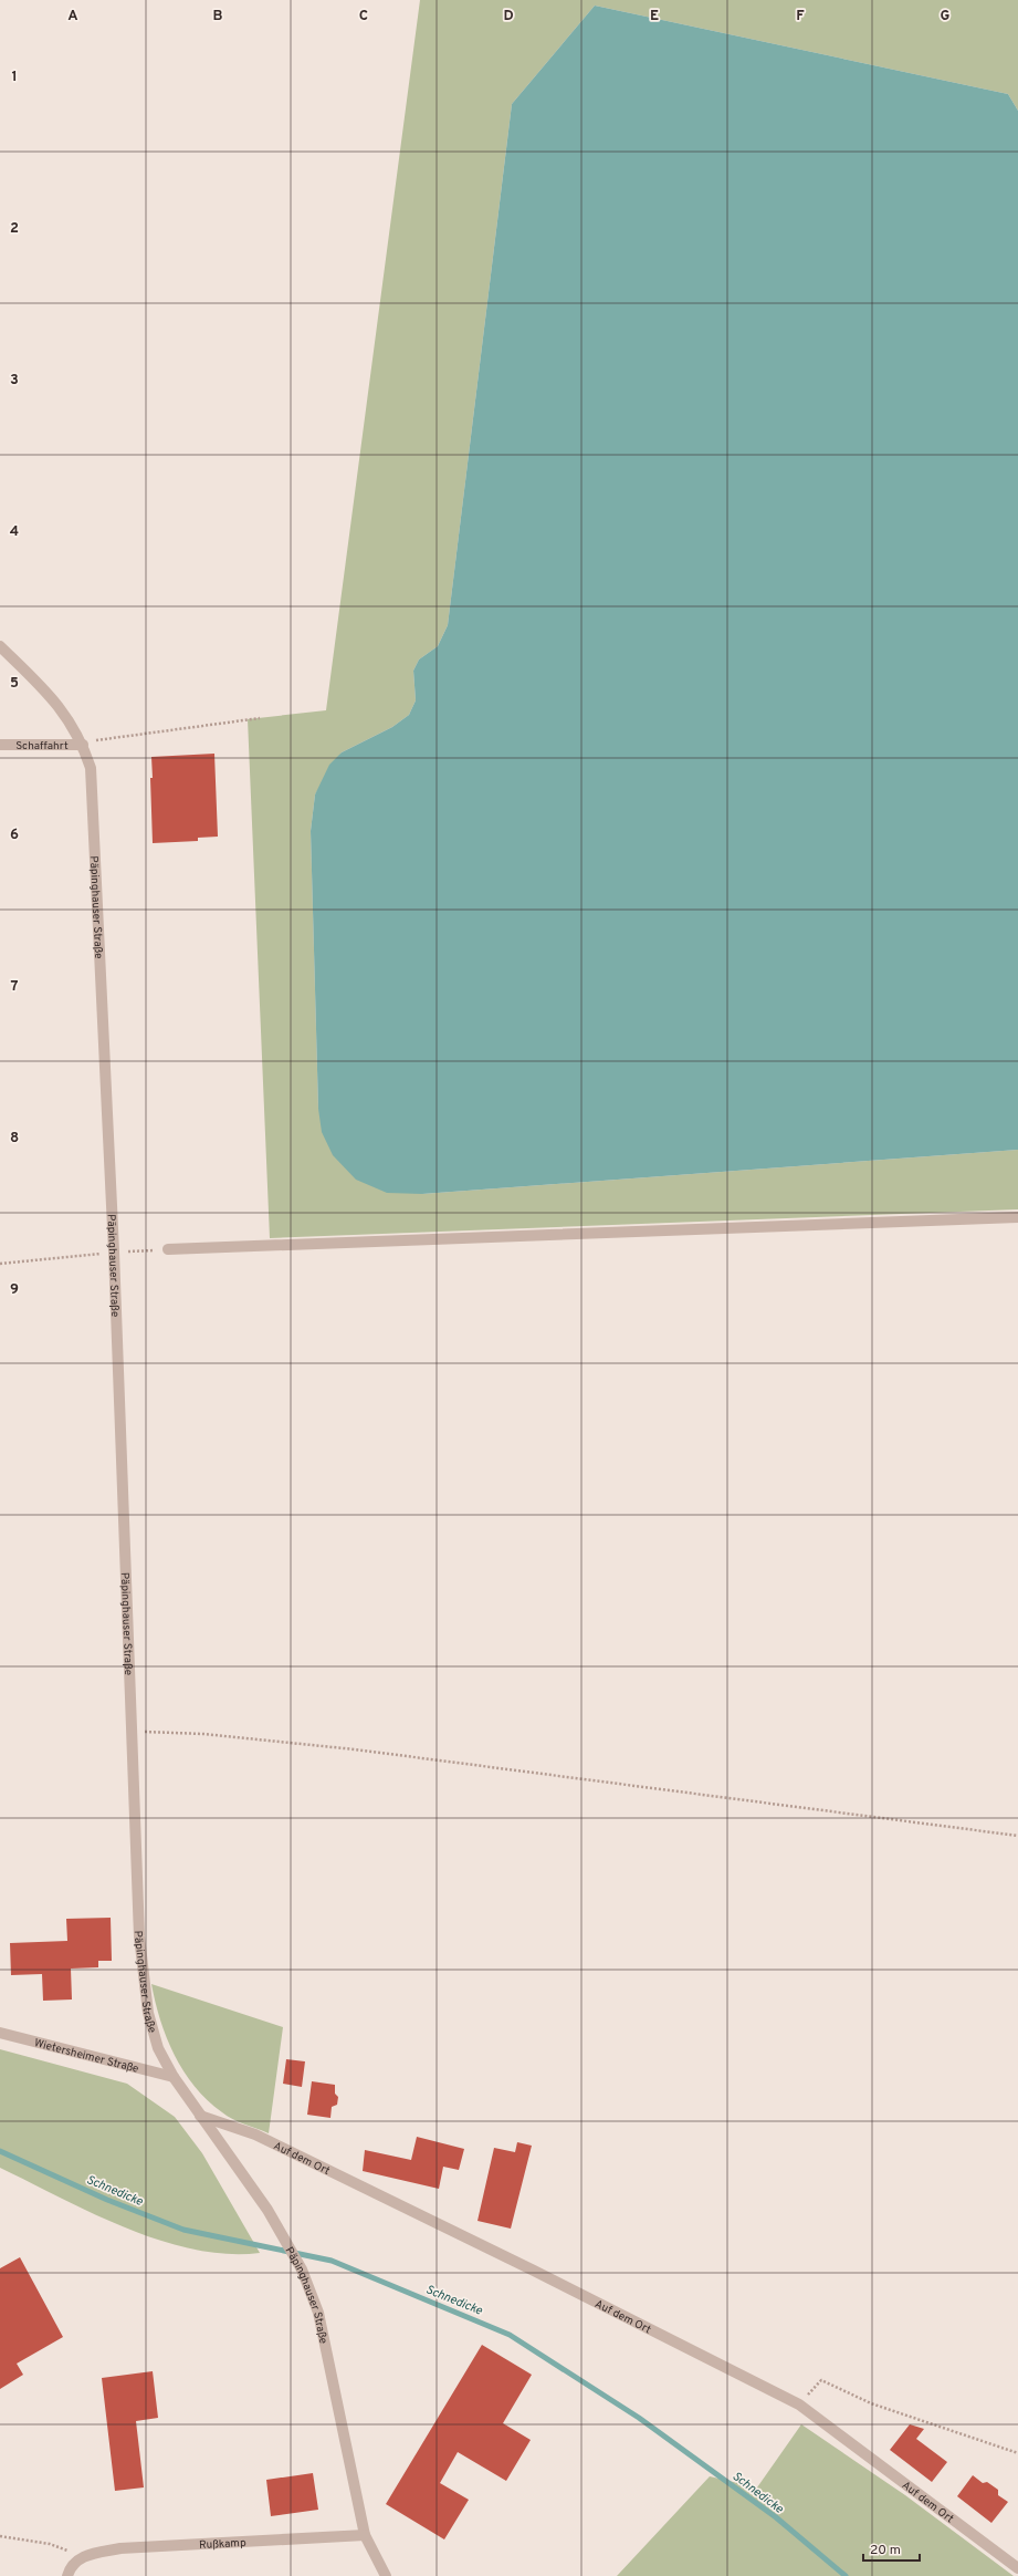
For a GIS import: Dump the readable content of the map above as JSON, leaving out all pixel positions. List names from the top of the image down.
{
  "streets": {
    "street": [
      "Schaffahrt",
      "Päpinghauser Straße",
      "Wietersheimer Straße",
      "Auf dem Ort",
      "Rußkamp"
    ]
  },
  "crossings": [
    ["Schaffahrt", "Päpinghauser Straße"],
    ["Päpinghauser Straße", "Wietersheimer Straße"],
    ["Päpinghauser Straße", "Auf dem Ort"],
    ["Päpinghauser Straße", "Rußkamp"]
  ],
  "water": ["Schnedicke"],
  "scale_bar": "20 m",
  "grid": {
    "columns": [
      "A",
      "B",
      "C",
      "D",
      "E",
      "F",
      "G"
    ],
    "rows": [
      "1",
      "2",
      "3",
      "4",
      "5",
      "6",
      "7",
      "8",
      "9"
    ]
  }
}
